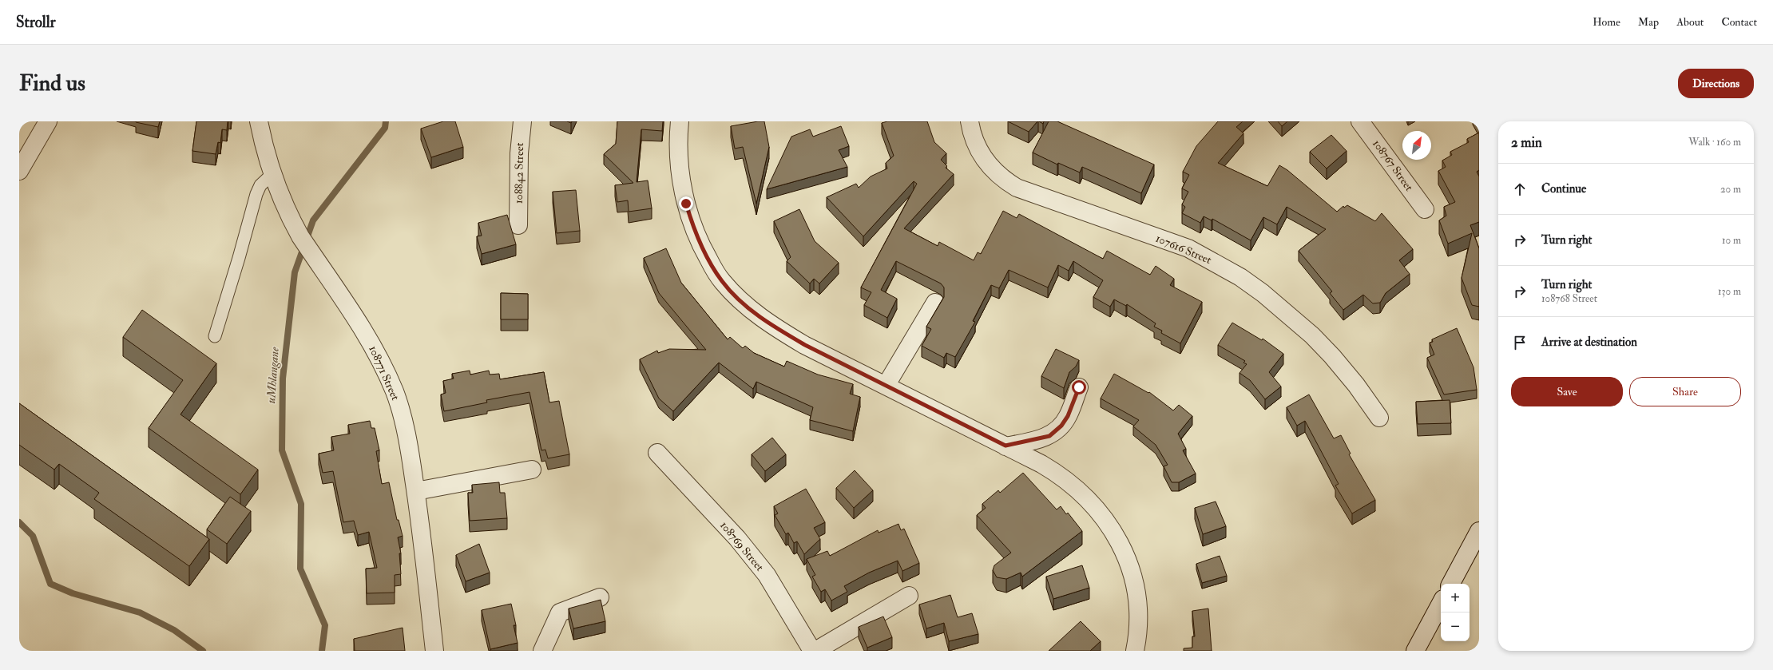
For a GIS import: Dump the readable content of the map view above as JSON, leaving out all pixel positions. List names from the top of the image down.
{
  "streets": {
    "street": [
      "108767 Street",
      "108842 Street",
      "107616 Street",
      "108771 Street",
      "108769 Street"
    ]
  },
  "water": ["uMhlangane"],
  "north": "top right",
  "page": {
    "header": "Strollr",
    "nav": [
      "Home",
      "Map",
      "About",
      "Contact"
    ],
    "buttons": [
      "Directions",
      ["Save", "Share"]
    ],
    "title": "Find us",
    "heading": ["2 min", "Walk · 160 m"],
    "list": [
      ["Continue", "20 m"],
      ["Turn right", "10 m"],
      ["Turn right", "108768 Street", "130 m"],
      "Arrive at destination"
    ],
    "map_buttons": ["+", "−"]
  }
}
